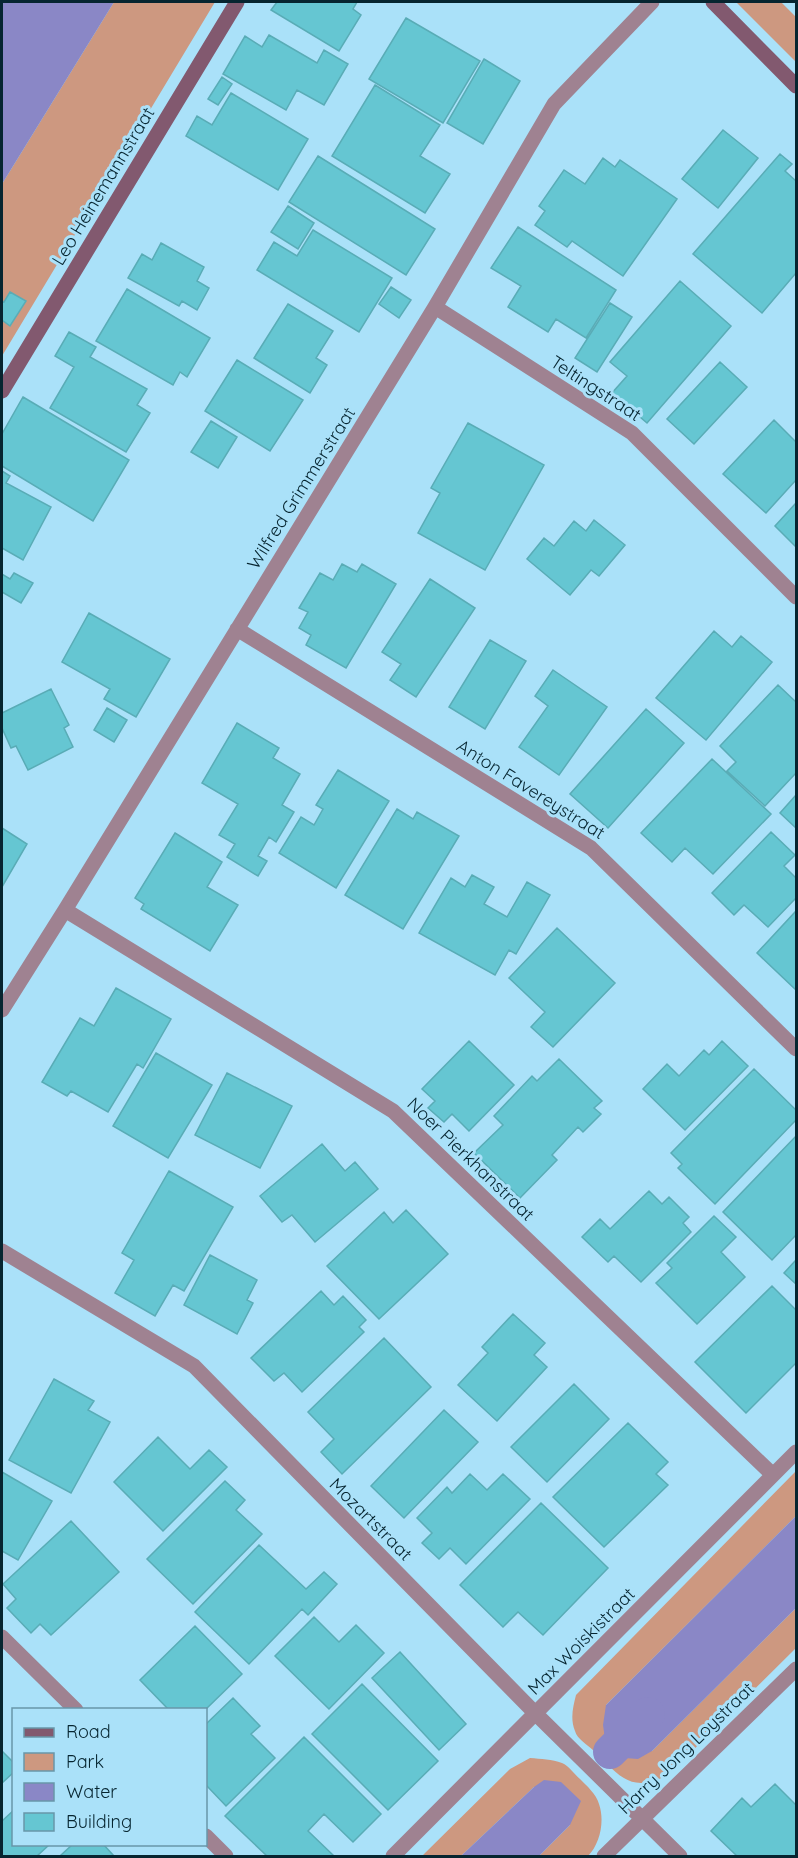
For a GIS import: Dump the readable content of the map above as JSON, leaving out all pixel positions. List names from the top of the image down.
{
  "streets": {
    "street": [
      "Leo Heinemannstraat",
      "Teltingstraat",
      "Wilfred Grimmerstraat",
      "Anton Favereystraat",
      "Noer Pierkhanstraat",
      "Mozartstraat",
      "Max Woiskistraat",
      "Harry Jong Loystraat"
    ]
  },
  "crossings": [
    ["Teltingstraat", "Wilfred Grimmerstraat"],
    ["Wilfred Grimmerstraat", "Anton Favereystraat"],
    ["Wilfred Grimmerstraat", "Noer Pierkhanstraat"],
    ["Noer Pierkhanstraat", "Max Woiskistraat"],
    ["Mozartstraat", "Max Woiskistraat"],
    ["Mozartstraat", "Harry Jong Loystraat"]
  ],
  "legend": [
    "Road",
    "Park",
    "Water",
    "Building"
  ]
}
